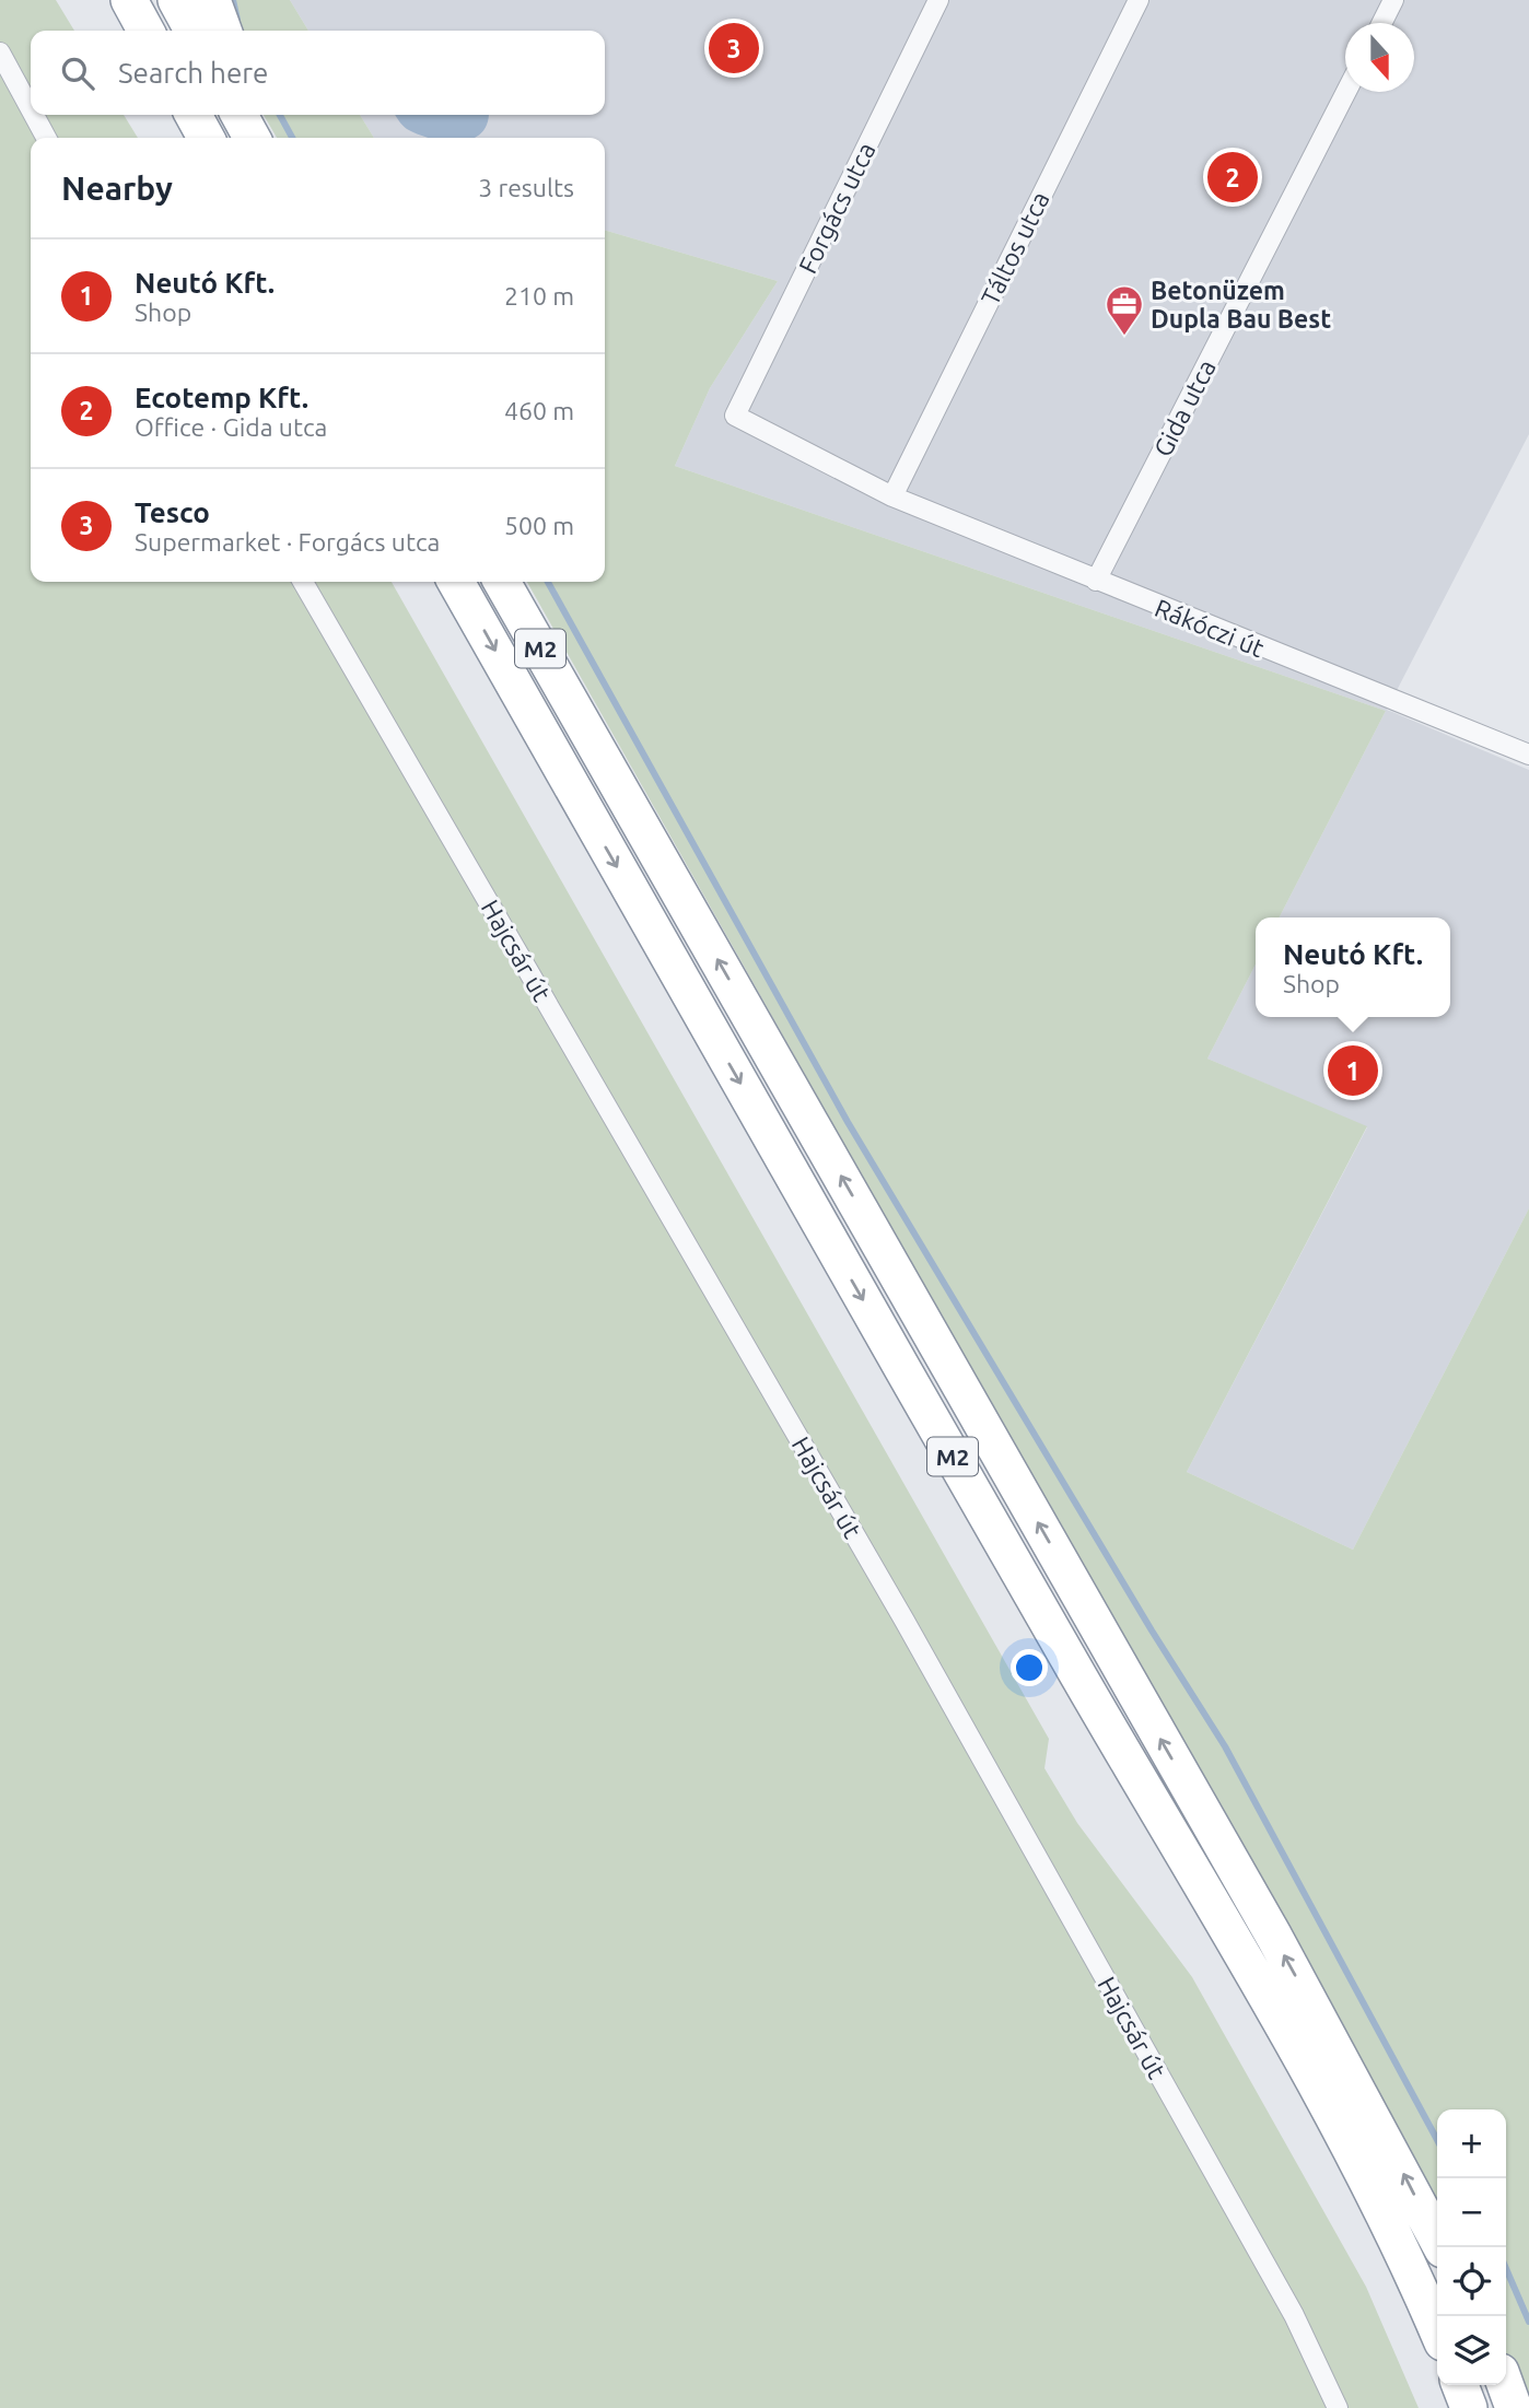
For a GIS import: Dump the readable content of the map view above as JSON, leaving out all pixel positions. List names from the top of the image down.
{
  "streets": {
    "highway": ["M2"],
    "street": [
      "Forgács utca",
      "Táltos utca",
      "Gida utca",
      "Rákóczi út",
      "Hajcsár út"
    ]
  },
  "crossings": [
    ["Forgács utca", "Rákóczi út"],
    ["Táltos utca", "Rákóczi út"],
    ["Gida utca", "Rákóczi út"]
  ],
  "places": {
    "office": ["Betonüzem Dupla Bau Best"]
  },
  "north": "bottom",
  "page": {
    "pins": ["3", "2", "1"],
    "search": "Search here",
    "heading": ["Nearby", "3 results"],
    "list": [
      {
        "mark": "1",
        "name": "Neutó Kft.",
        "note": "Shop",
        "value": "210 m"
      },
      {
        "mark": "2",
        "name": "Ecotemp Kft.",
        "note": "Office · Gida utca",
        "value": "460 m"
      },
      {
        "mark": "3",
        "name": "Tesco",
        "note": "Supermarket · Forgács utca",
        "value": "500 m"
      }
    ],
    "popup": ["Neutó Kft.", "Shop"],
    "map_buttons": ["+", "−"]
  }
}
